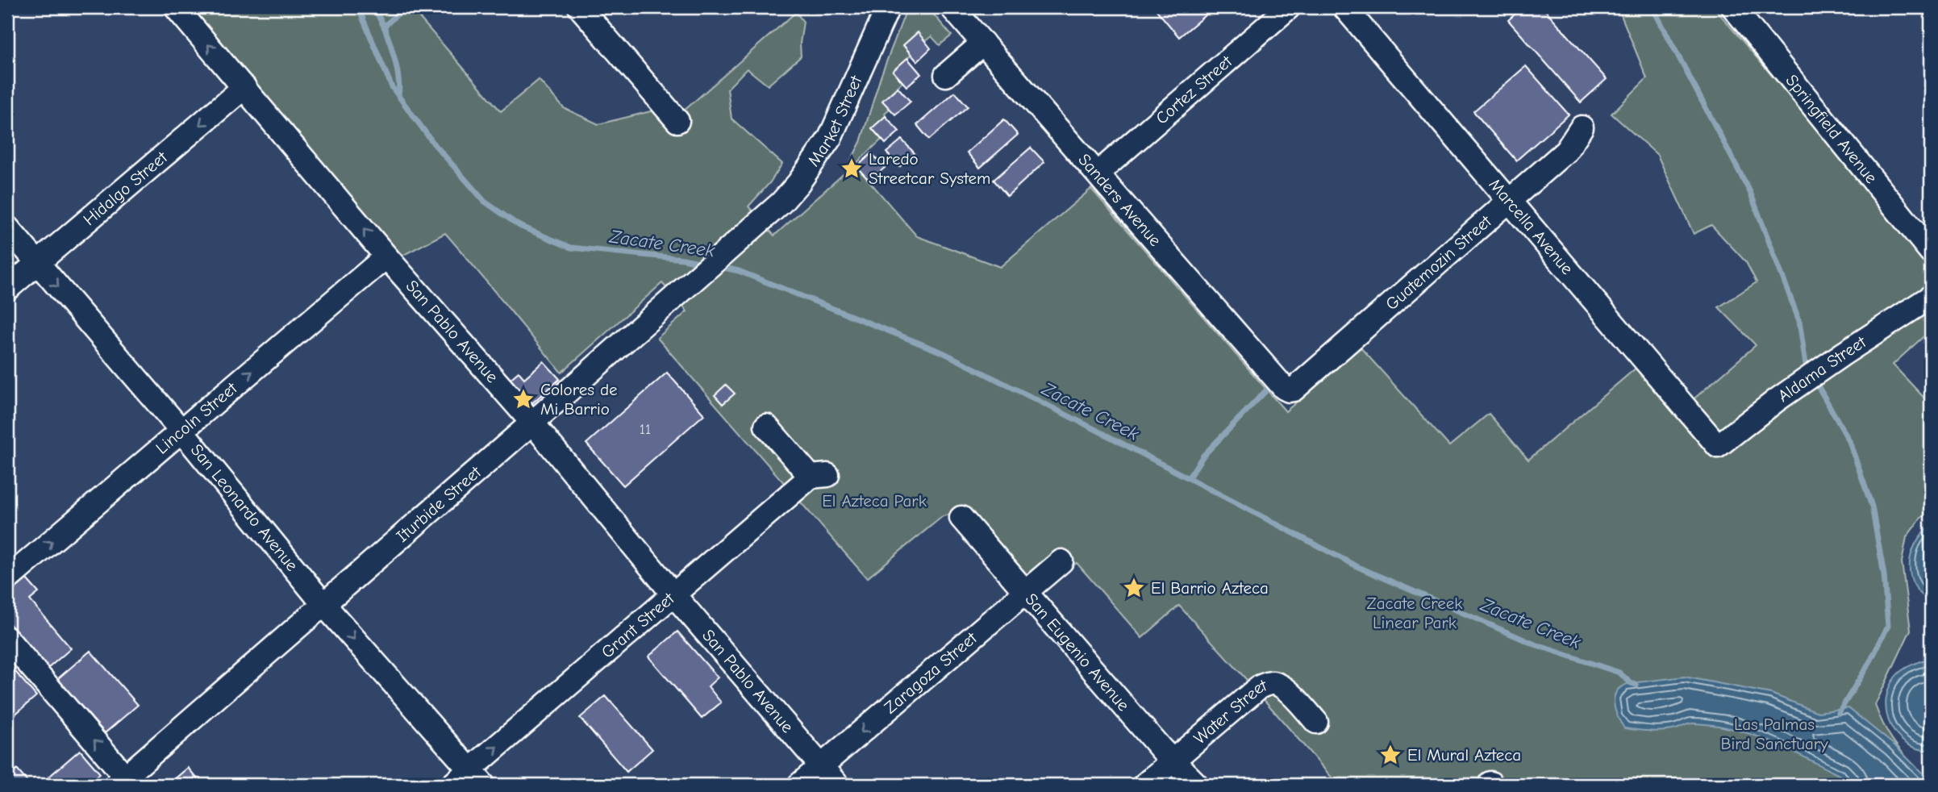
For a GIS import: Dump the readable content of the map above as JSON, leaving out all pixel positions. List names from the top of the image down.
{
  "streets": {
    "street": [
      "Cortez Street",
      "Market Street",
      "Springfield Avenue",
      "Hidalgo Street",
      "Sanders Avenue",
      "Marcella Avenue",
      "Guatemozin Street",
      "San Pablo Avenue",
      "Aldama Street",
      "Lincoln Street",
      "Iturbide Street",
      "San Leonardo Avenue",
      "Grant Street",
      "San Eugenio Avenue",
      "Zaragoza Street",
      "Water Street"
    ]
  },
  "crossings": [
    ["Cortez Street", "Sanders Avenue"],
    ["Market Street", "Iturbide Street"],
    ["Hidalgo Street", "San Pablo Avenue"],
    ["Hidalgo Street", "San Leonardo Avenue"],
    ["Sanders Avenue", "Guatemozin Street"],
    ["Marcella Avenue", "Guatemozin Street"],
    ["Marcella Avenue", "Aldama Street"],
    ["San Pablo Avenue", "Lincoln Street"],
    ["San Pablo Avenue", "Iturbide Street"],
    ["San Pablo Avenue", "Grant Street"],
    ["San Pablo Avenue", "Zaragoza Street"],
    ["Lincoln Street", "San Leonardo Avenue"],
    ["Iturbide Street", "San Leonardo Avenue"],
    ["San Leonardo Avenue", "Grant Street"],
    ["San Eugenio Avenue", "Zaragoza Street"],
    ["San Eugenio Avenue", "Water Street"]
  ],
  "one_way": [
    "Hidalgo Street",
    "Lincoln Street",
    "San Leonardo Avenue",
    "Grant Street",
    "Zaragoza Street"
  ],
  "water": ["Zacate Creek"],
  "parks": ["El Azteca Park", "Zacate Creek Linear Park", "Las Palmas Bird Sanctuary"],
  "places": {
    "place": [
      "Laredo Streetcar System",
      "Colores de Mi Barrio",
      "El Barrio Azteca",
      "El Mural Azteca"
    ]
  },
  "house_numbers": ["11"]
}
